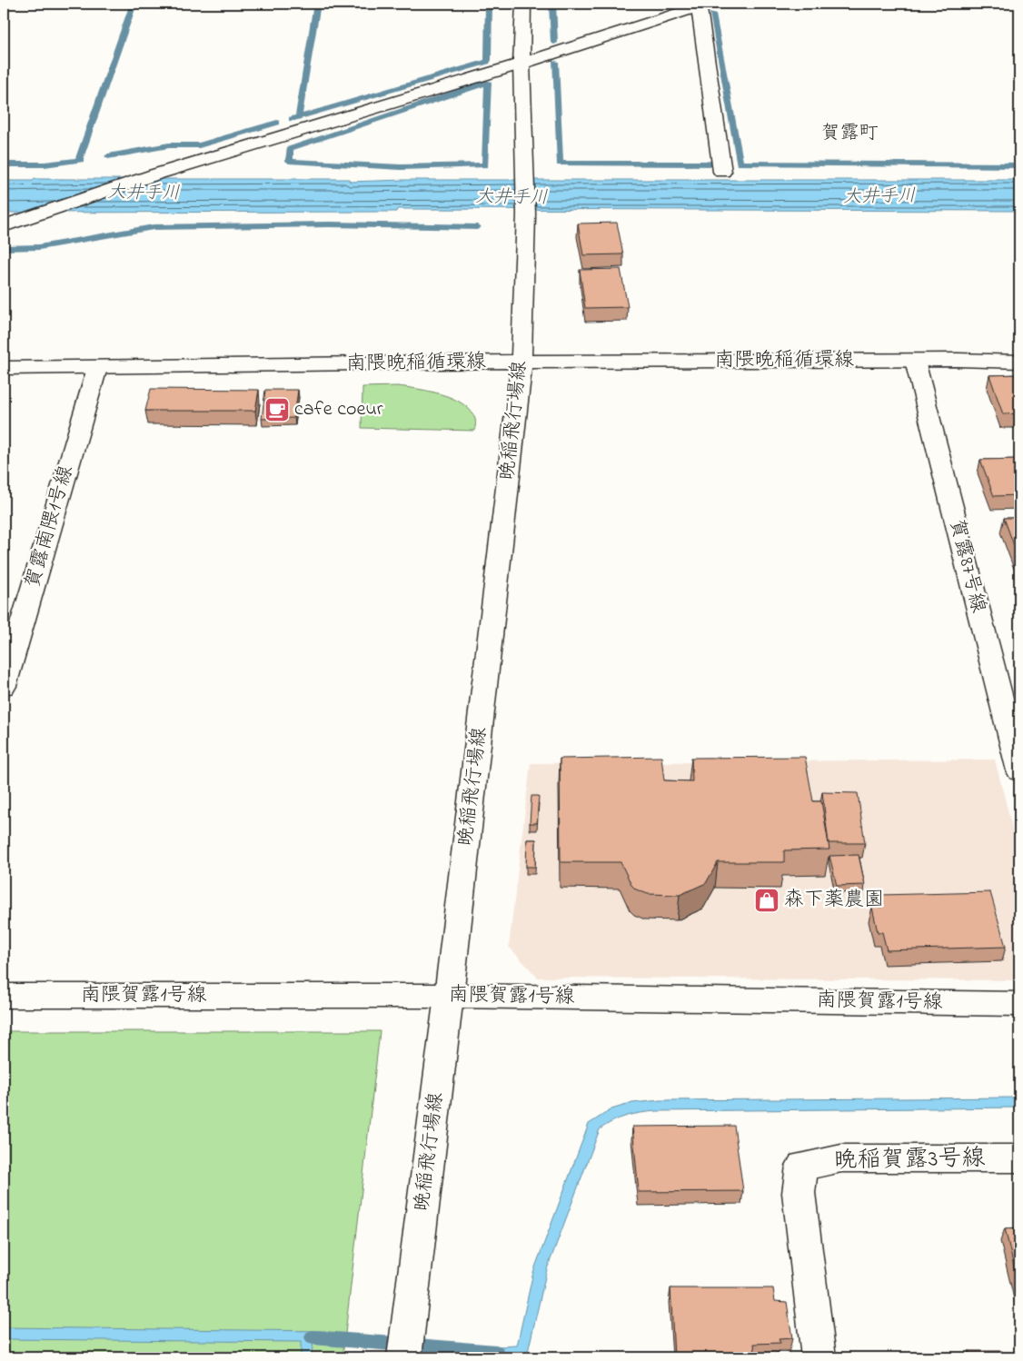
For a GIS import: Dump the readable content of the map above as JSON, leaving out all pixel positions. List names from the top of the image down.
{
  "streets": {
    "street": [
      "南隈晩稲循環線",
      "晩稲飛行場線",
      "賀露南隈1号線",
      "賀露87号線",
      "南隈賀露1号線",
      "晩稲賀露3号線"
    ]
  },
  "crossings": [
    ["南隈晩稲循環線", "晩稲飛行場線"],
    ["南隈晩稲循環線", "賀露南隈1号線"],
    ["南隈晩稲循環線", "賀露87号線"],
    ["晩稲飛行場線", "南隈賀露1号線"]
  ],
  "districts": ["賀露町"],
  "water": ["大井手川"],
  "places": {
    "cafe": ["cafe coeur"],
    "shop": ["森下薬農園"]
  }
}
